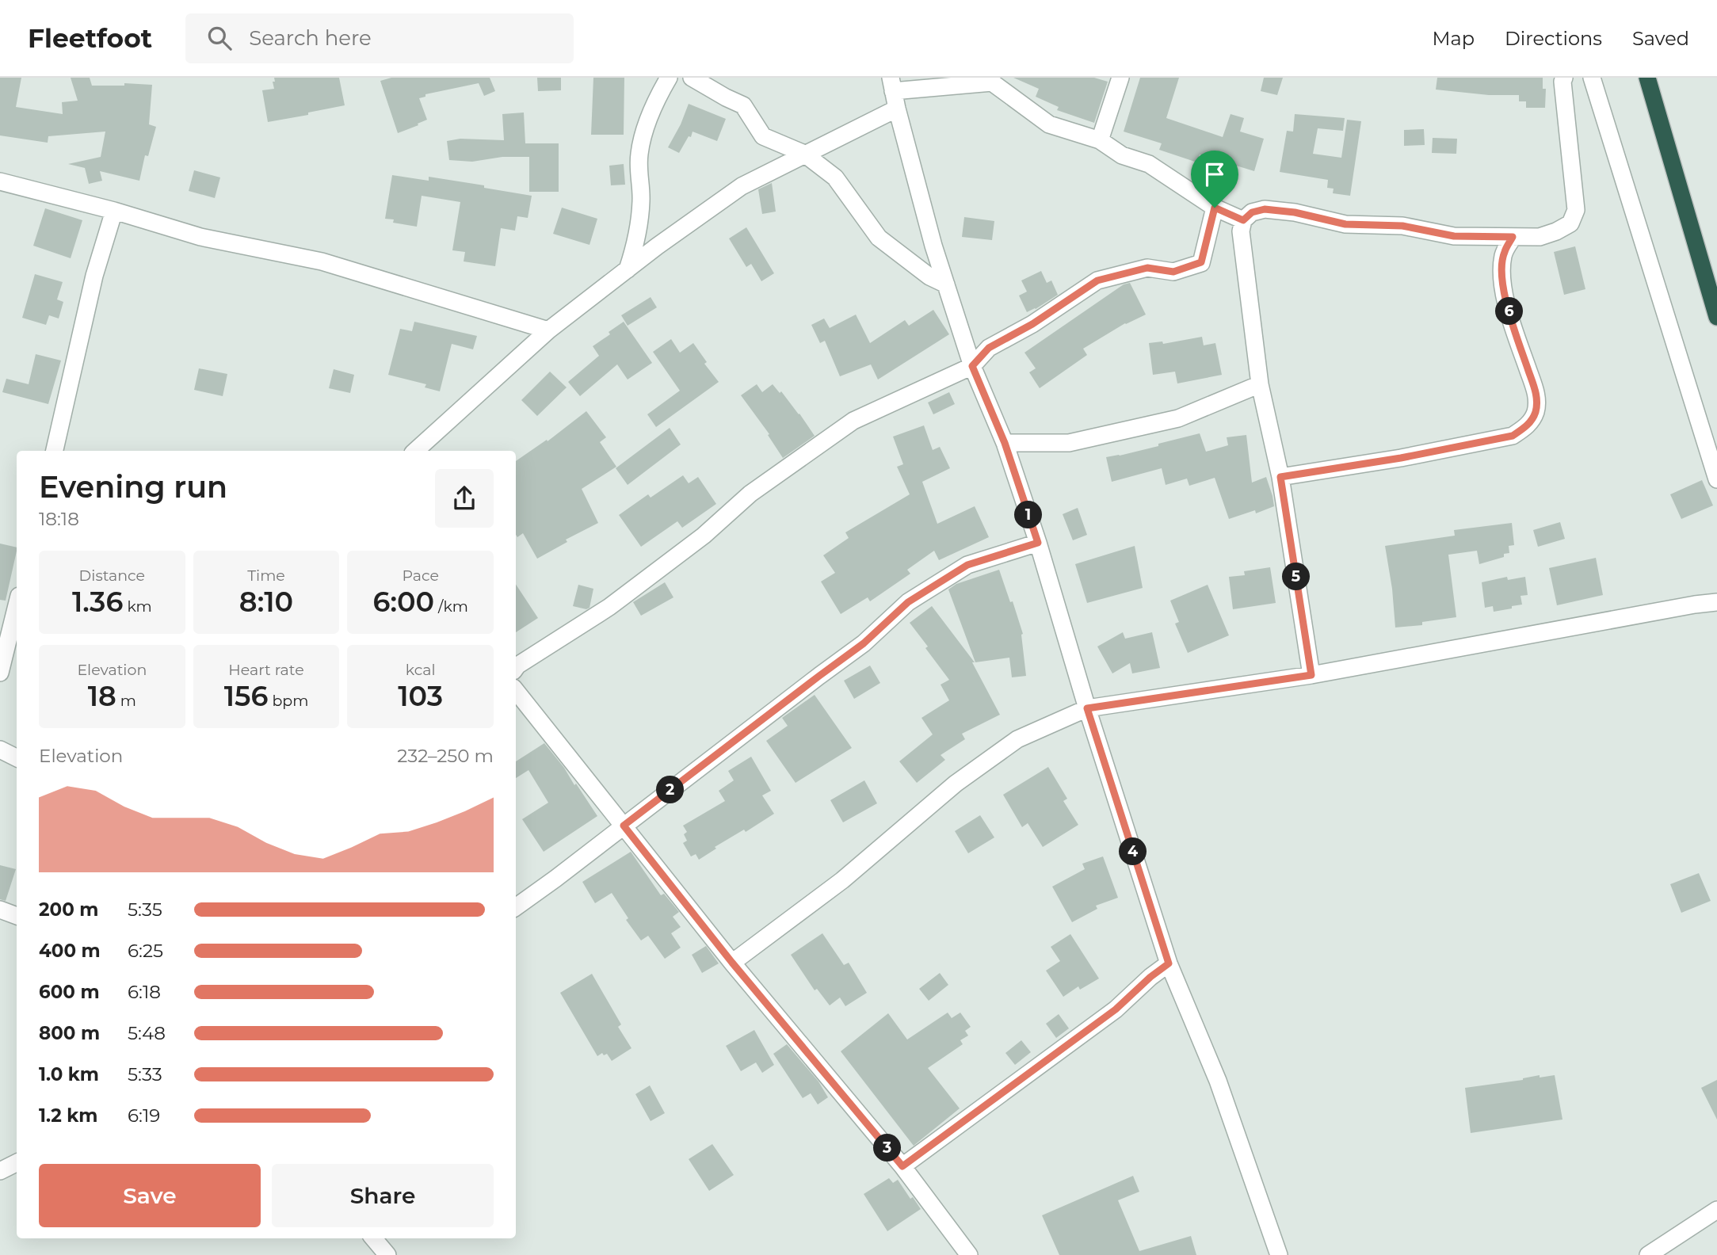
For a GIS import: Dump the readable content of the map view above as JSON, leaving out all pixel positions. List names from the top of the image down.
{
  "page": {
    "header": "Fleetfoot",
    "search": "Search here",
    "nav": ["Map", "Directions", "Saved"],
    "pins": [
      "6",
      "1",
      "5",
      "2",
      "4",
      "3"
    ],
    "heading": ["Evening run", "18:18"],
    "stats": [
      ["Distance", "1.36 km"],
      ["Time", "8:10"],
      ["Pace", "6:00 /km"],
      ["Elevation", "18 m"],
      ["Heart rate", "156 bpm"],
      ["kcal", "103"]
    ],
    "chart": ["Elevation", "232–250 m"],
    "list": [
      {
        "name": "200 m",
        "note": "5:35"
      },
      {
        "name": "400 m",
        "note": "6:25"
      },
      {
        "name": "600 m",
        "note": "6:18"
      },
      {
        "name": "800 m",
        "note": "5:48"
      },
      {
        "name": "1.0 km",
        "note": "5:33"
      },
      {
        "name": "1.2 km",
        "note": "6:19"
      }
    ],
    "buttons": ["Save", "Share"]
  }
}
